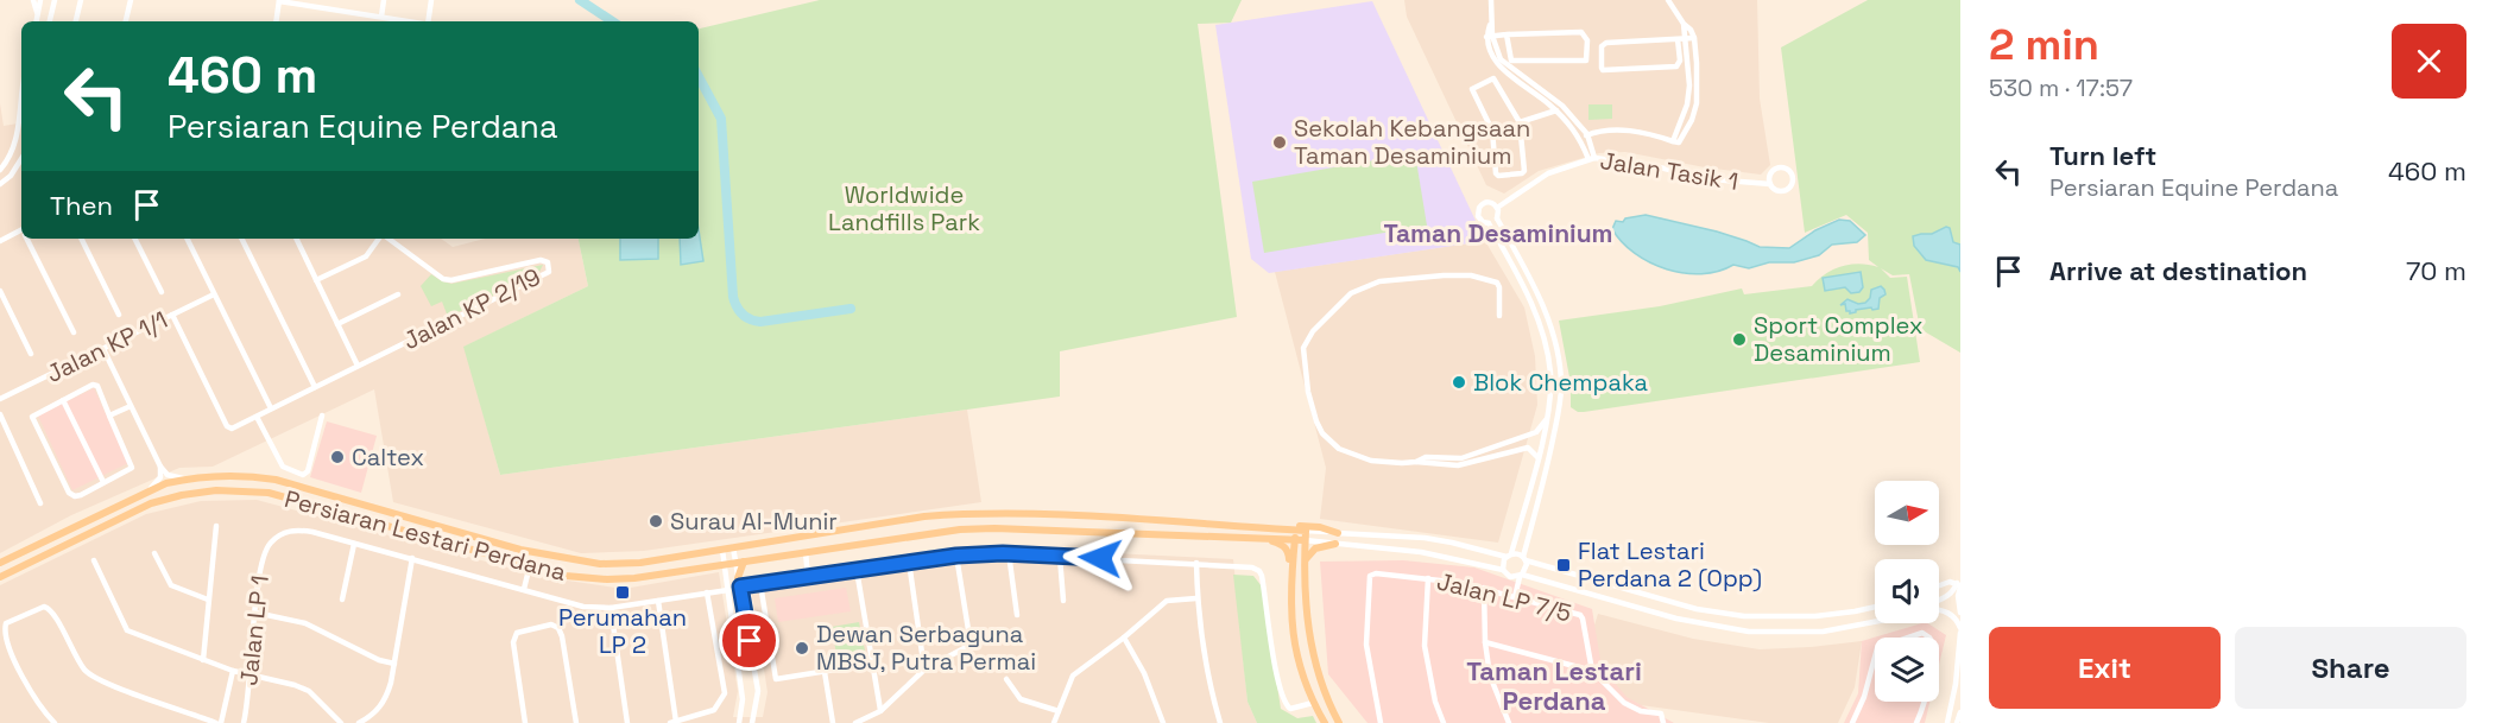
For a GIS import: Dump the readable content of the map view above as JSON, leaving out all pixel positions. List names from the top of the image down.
{
  "streets": {
    "main road": ["Persiaran Lestari Perdana"],
    "street": [
      "Jalan Tasik 1",
      "Jalan KP 2/19",
      "Jalan KP 1/1",
      "Jalan LP 7/5",
      "Jalan LP 1"
    ]
  },
  "crossings": [
    ["Jalan KP 2/19", "Jalan KP 1/1"]
  ],
  "districts": ["Taman Desaminium", "Taman Lestari Perdana"],
  "parks": ["Worldwide Landfills Park"],
  "places": {
    "other": [
      "Sekolah Kebangsaan Taman Desaminium",
      "Sport Complex Desaminium",
      "Blok Chempaka",
      "Caltex",
      "Surau Al-Munir",
      "Dewan Serbaguna MBSJ, Putra Permai"
    ],
    "transit": ["Flat Lestari Perdana 2 (Opp)", "Perumahan LP 2"]
  },
  "north": "right",
  "page": {
    "heading": ["2 min", "530 m · 17:57"],
    "turn": ["460 m", "Persiaran Equine Perdana"],
    "list": [
      {
        "name": "Turn left",
        "note": "Persiaran Equine Perdana",
        "value": "460 m"
      },
      {
        "name": "Arrive at destination",
        "value": "70 m"
      }
    ],
    "then": "Then",
    "buttons": ["Exit", "Share"]
  }
}
